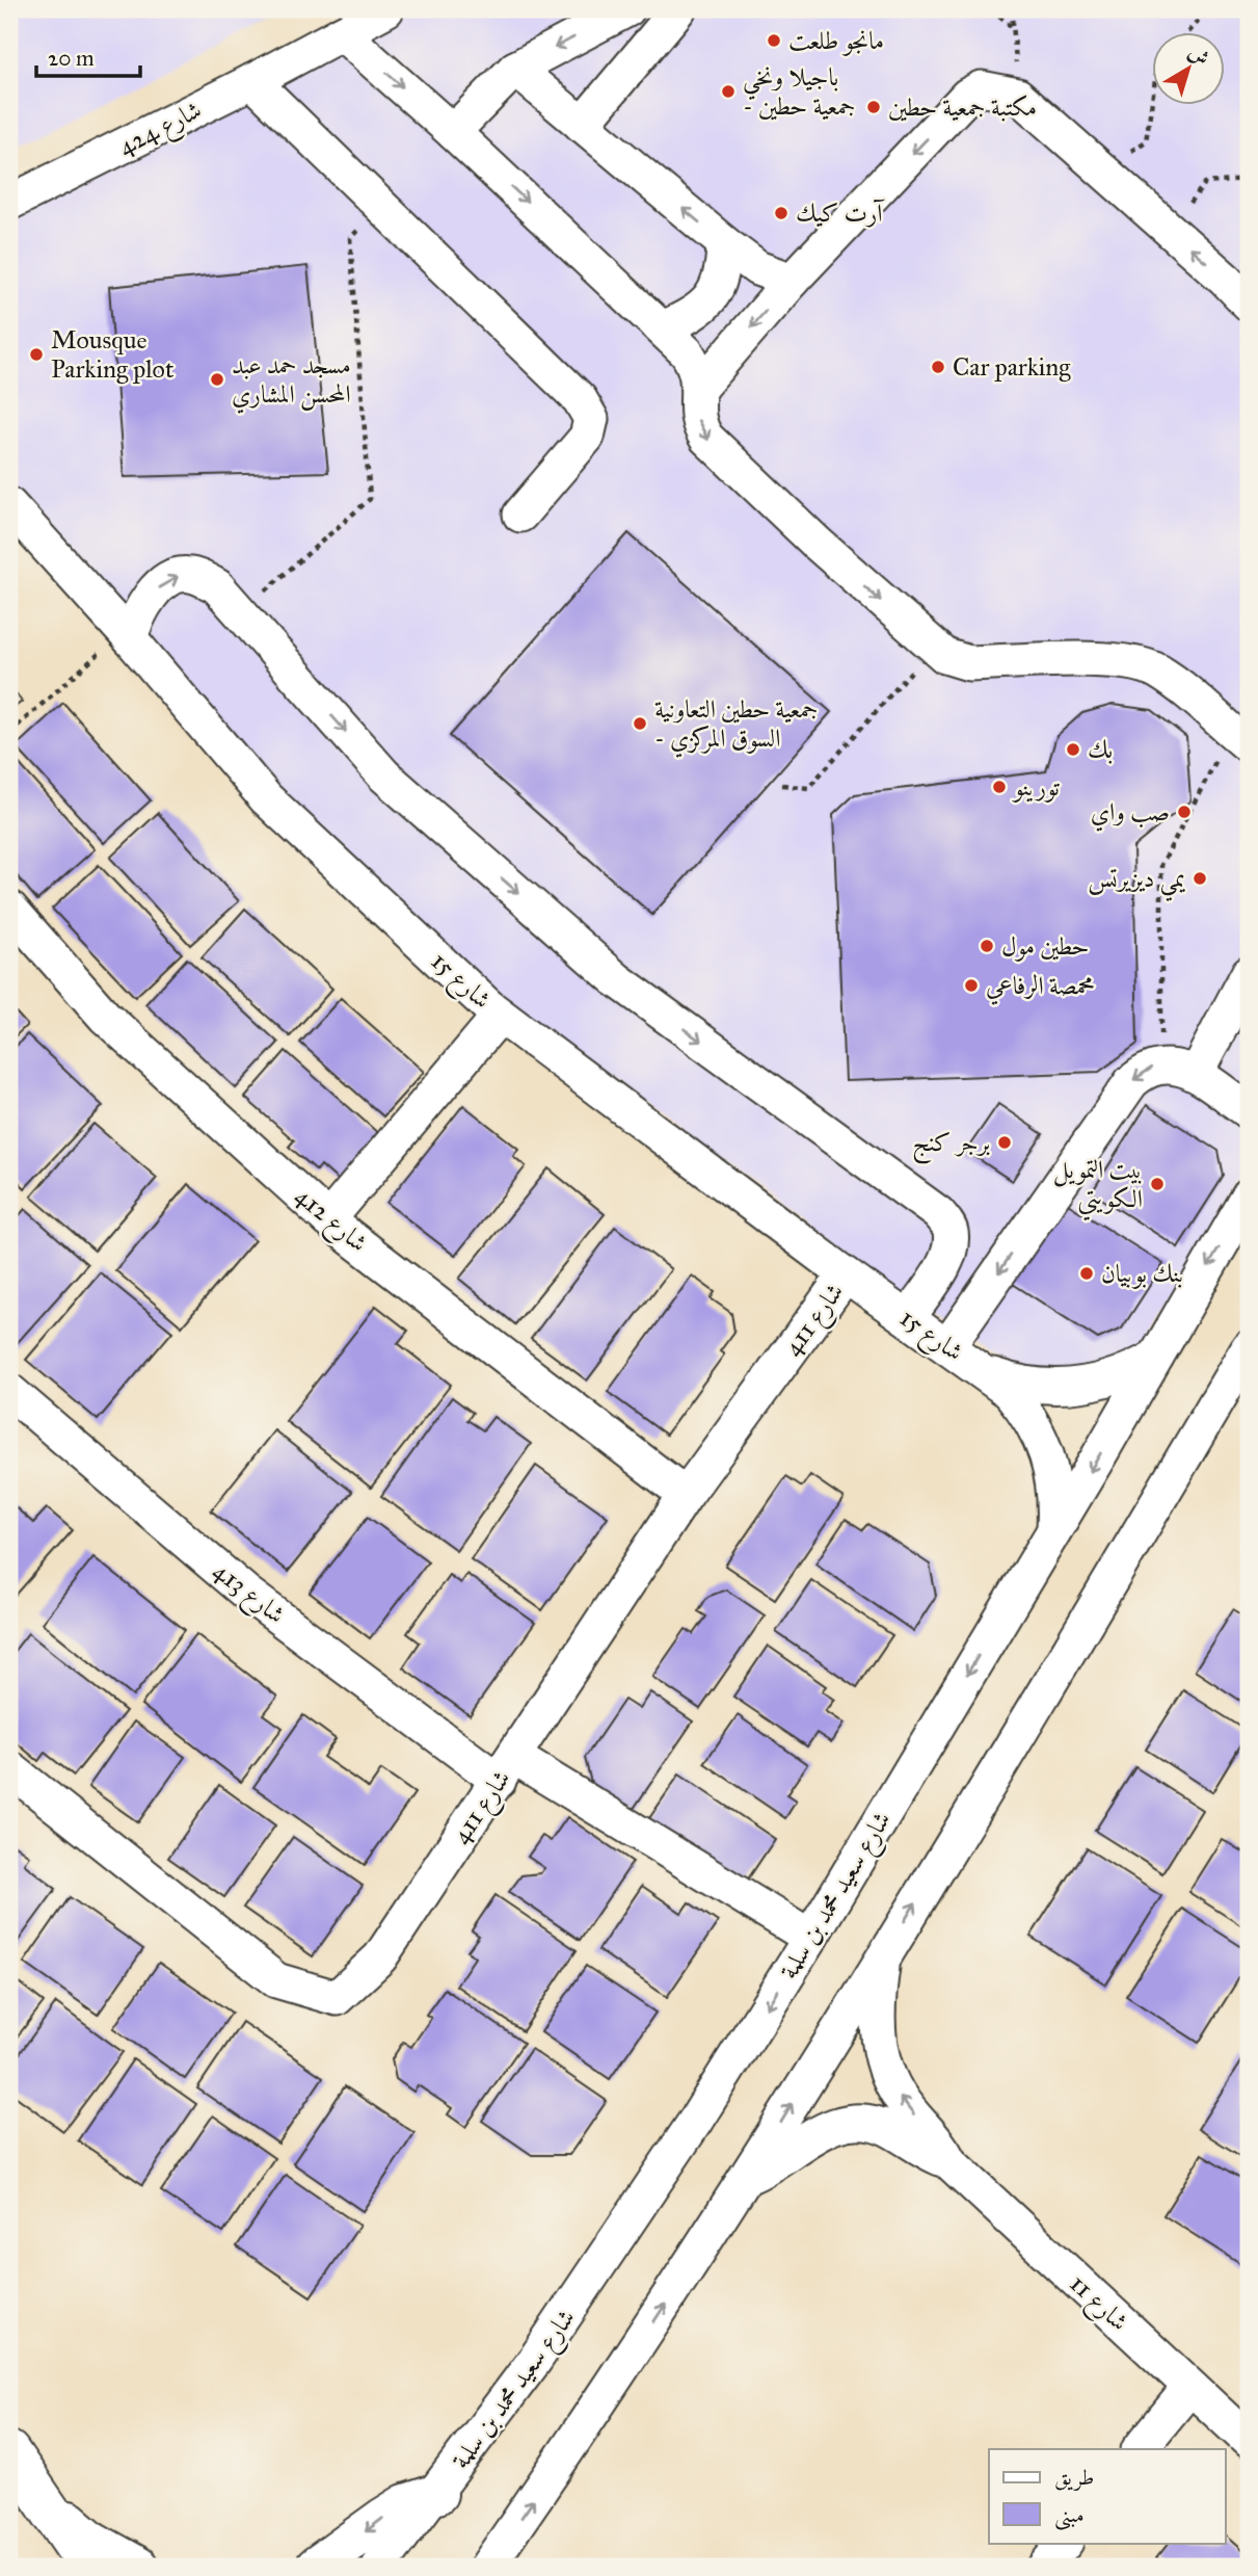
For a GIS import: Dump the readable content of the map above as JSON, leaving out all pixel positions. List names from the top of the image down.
{
  "streets": {
    "street": [
      "شارع 424",
      "شارع 15",
      "شارع 412",
      "شارع 411",
      "شارع 413",
      "شارع سعيد محمد بن سلمة",
      "شارع 11"
    ]
  },
  "crossings": [
    ["شارع 15", "شارع 411"],
    ["شارع 15", "شارع سعيد محمد بن سلمة"],
    ["شارع 412", "شارع 411"],
    ["شارع 411", "شارع 413"],
    ["شارع 413", "شارع سعيد محمد بن سلمة"]
  ],
  "places": [
    "مانجو طلعت",
    "باجيلا ونخي - جمعية حطين",
    "مكتبة جمعية حطين",
    "آرت كيك",
    "Mousque Parking plot",
    "Car parking",
    "مسجد حمد عبد المحسن المشاري",
    "جمعية حطين التعاونية - السوق المركزي",
    "بك",
    "تورينو",
    "صب واي",
    "يمي ديزيرتس",
    "حطين مول",
    "محمصة الرفاعي",
    "برجر كنج",
    "بيت التمويل الكويتي",
    "بنك بوبيان"
  ],
  "legend": ["طريق", "مبنى"],
  "scale_bar": "20 m",
  "north": "top right"
}
